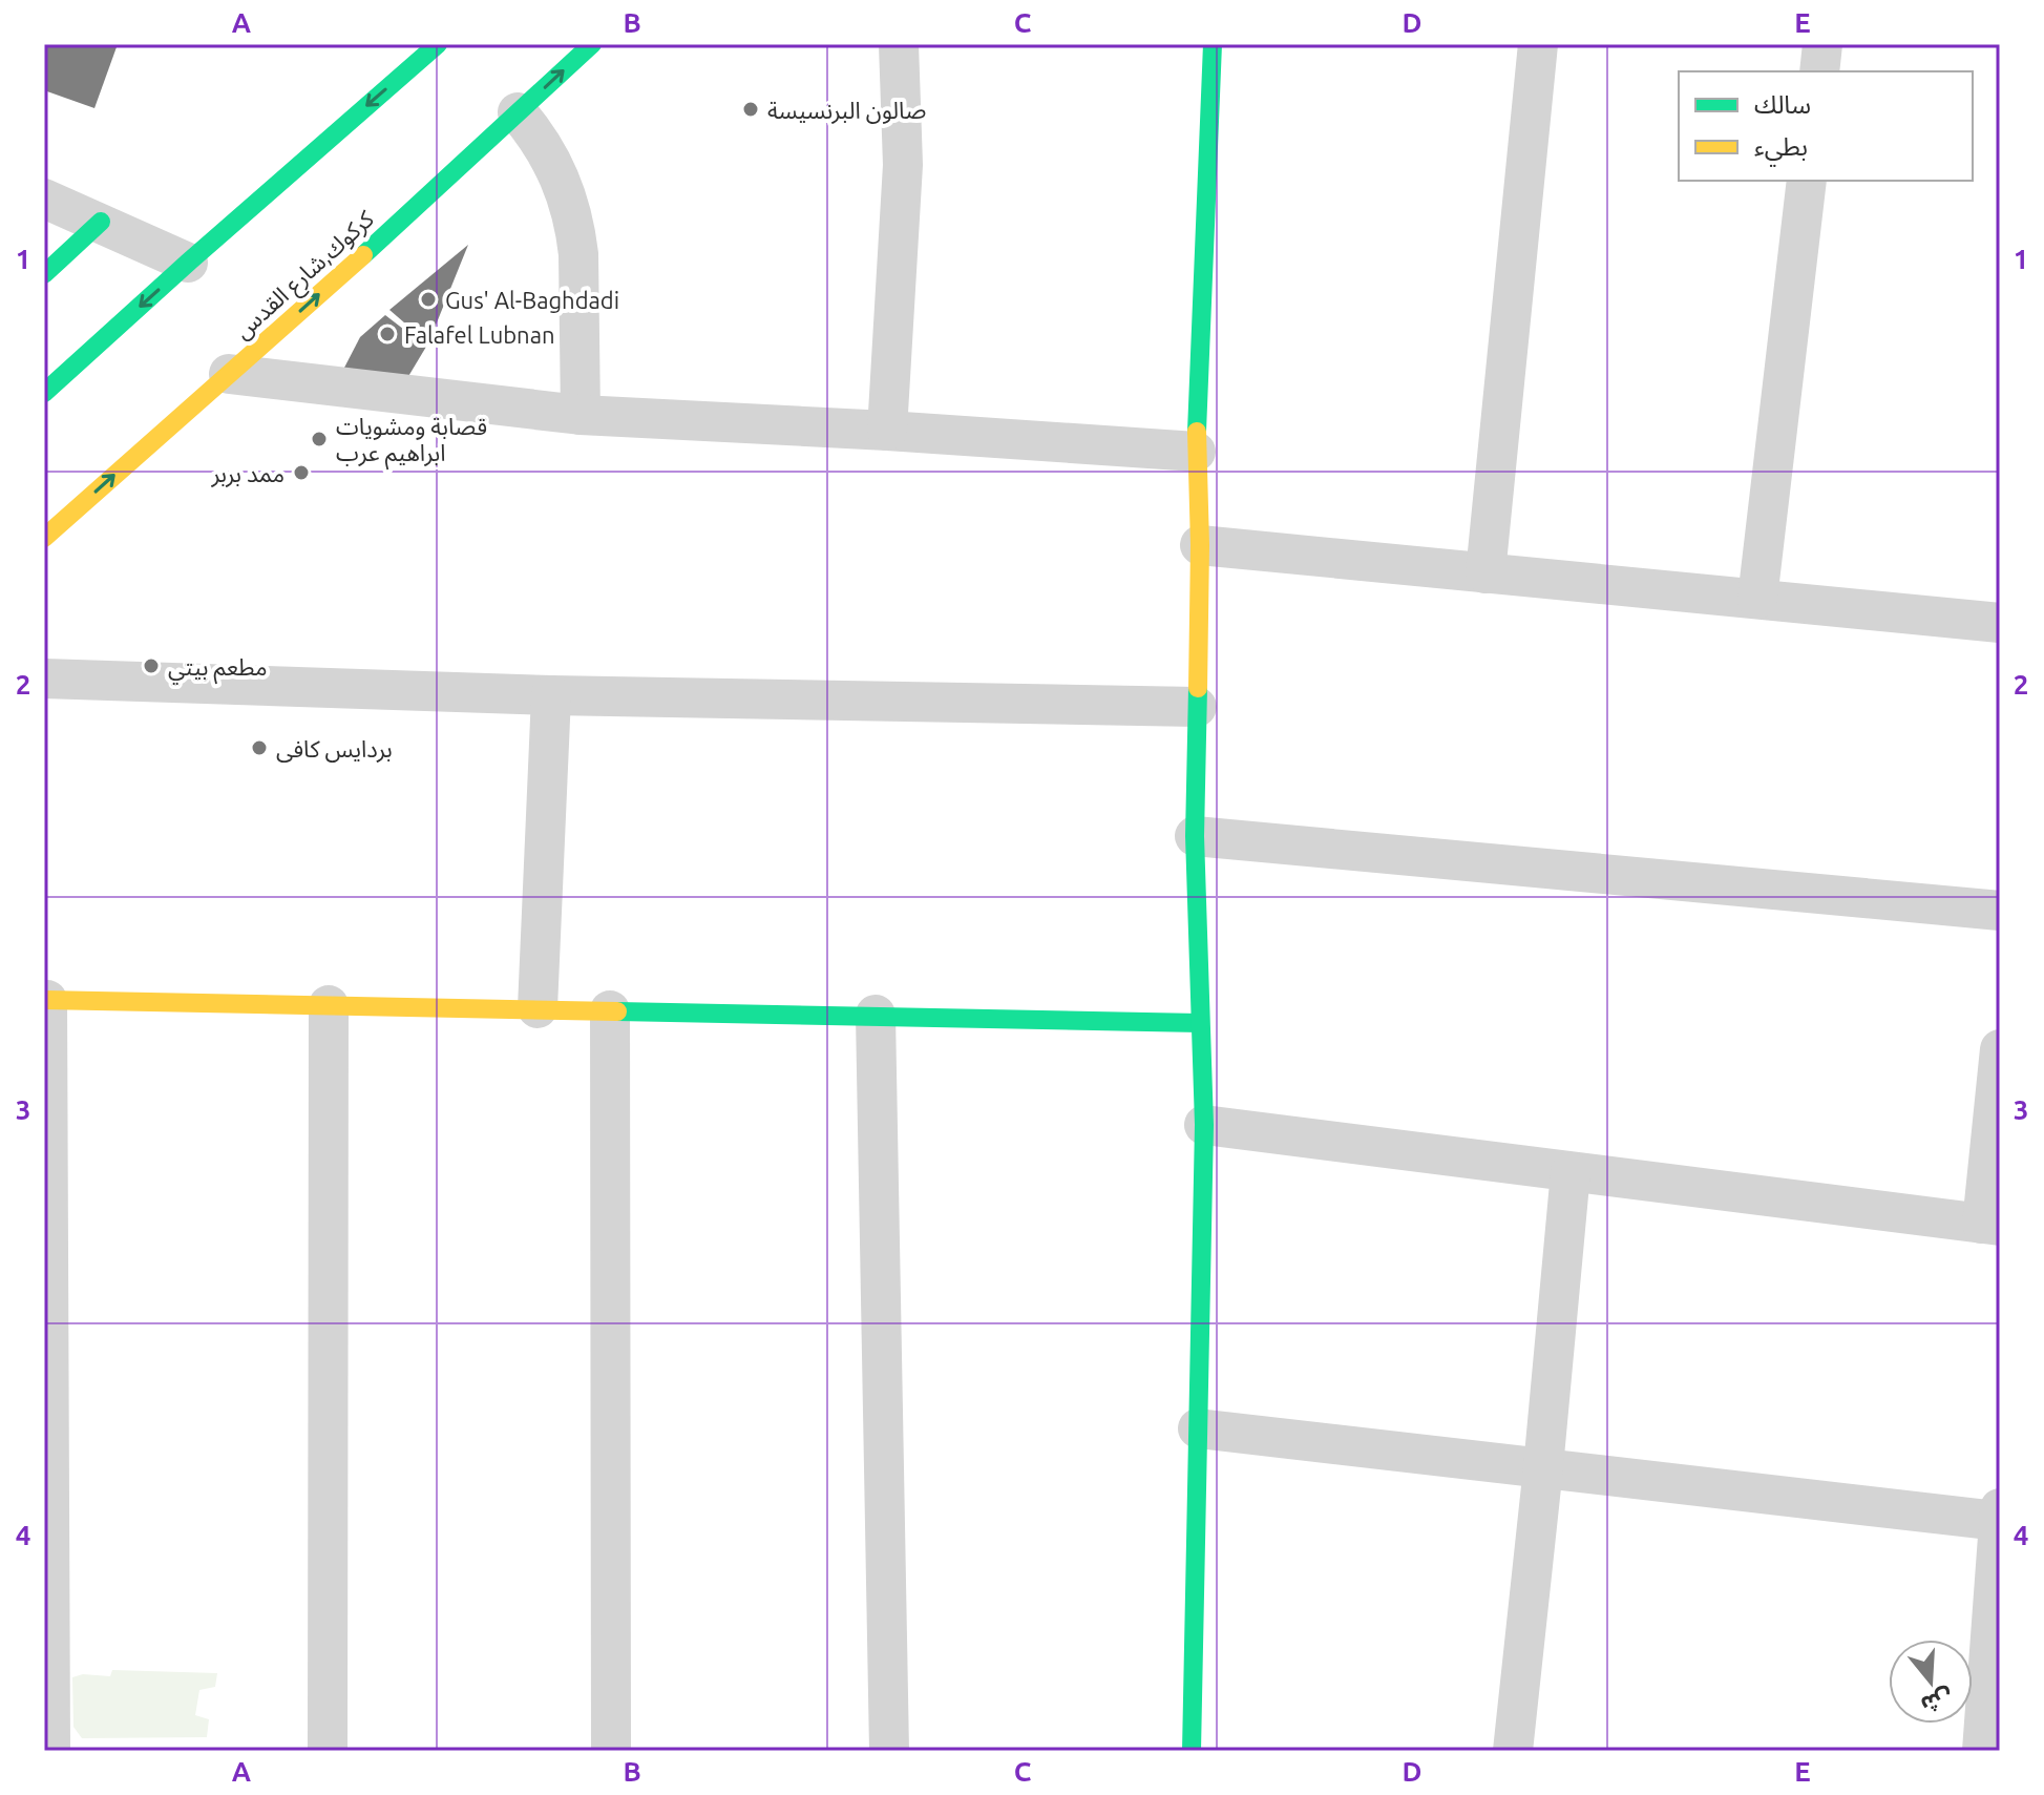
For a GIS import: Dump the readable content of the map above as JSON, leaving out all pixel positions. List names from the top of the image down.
{
  "streets": {
    "street": ["كركوك,شارع القدس"]
  },
  "places": [
    "صالون البرنسيسة",
    "Gus' Al-Baghdadi",
    "Falafel Lubnan",
    "قصابة ومشويات ابراهيم عرب",
    "ممد بربر",
    "مطعم بيتي",
    "بردايس کافى"
  ],
  "legend": ["سالك", "بطيء"],
  "north": "bottom",
  "grid": {
    "columns": [
      "A",
      "B",
      "C",
      "D",
      "E"
    ],
    "rows": [
      "1",
      "2",
      "3",
      "4"
    ]
  }
}
